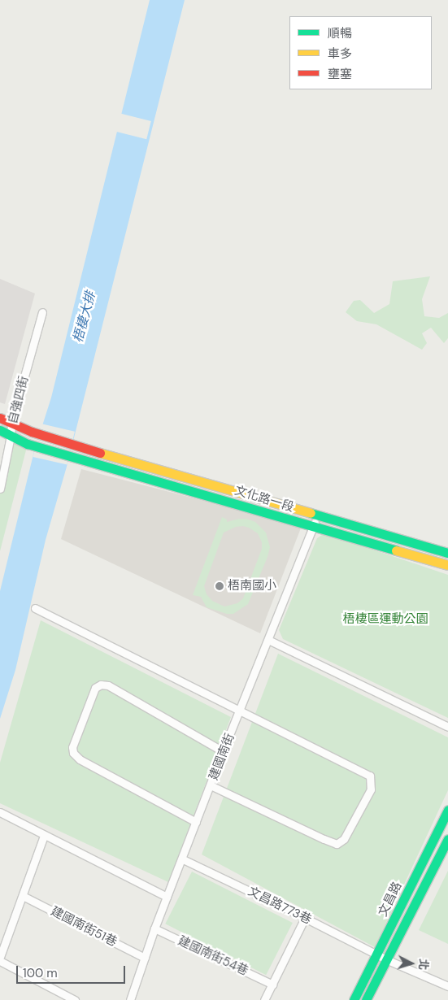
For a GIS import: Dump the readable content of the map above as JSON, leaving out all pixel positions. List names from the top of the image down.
{
  "streets": {
    "street": [
      "自強四街",
      "文化路一段",
      "建國南街",
      "文昌路",
      "文昌路773巷",
      "建國南街51巷",
      "建國南街54巷"
    ]
  },
  "crossings": [
    ["自強四街", "文化路一段"],
    ["文化路一段", "建國南街"],
    ["建國南街", "文昌路773巷"],
    ["建國南街", "建國南街51巷"],
    ["建國南街", "建國南街54巷"],
    ["文昌路", "文昌路773巷"]
  ],
  "water": ["梧棲大排"],
  "parks": ["梧棲區運動公園"],
  "places": ["梧南國小"],
  "legend": ["順暢", "車多", "壅塞"],
  "scale_bar": "100 m",
  "north": "right"
}
